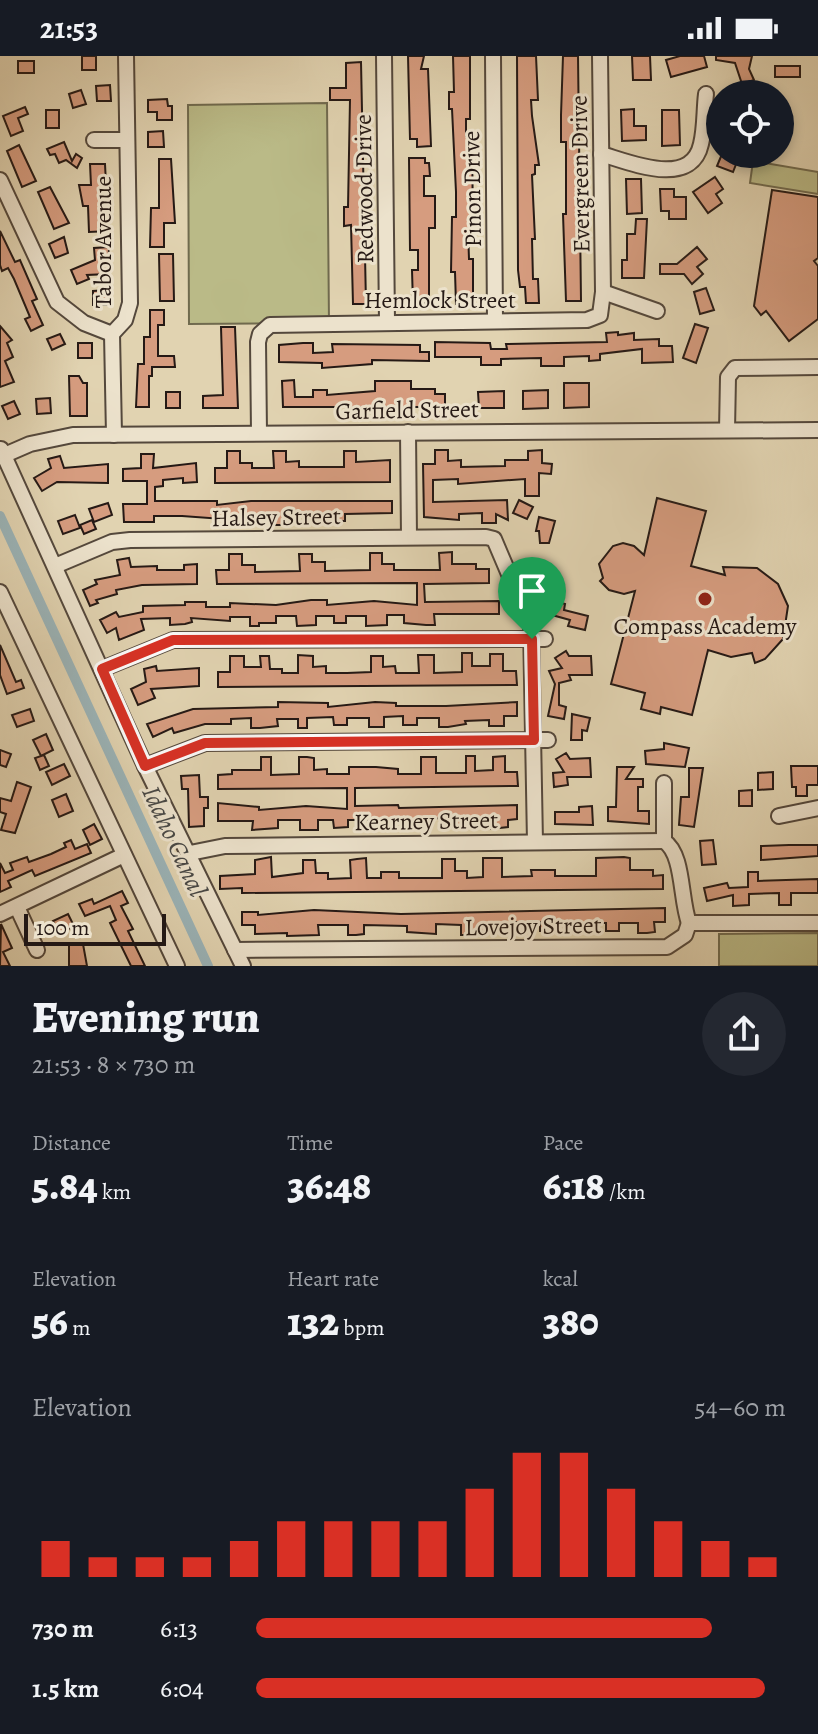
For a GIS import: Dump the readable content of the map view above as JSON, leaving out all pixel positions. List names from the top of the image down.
{
  "streets": {
    "street": [
      "Evergreen Drive",
      "Redwood Drive",
      "Pinon Drive",
      "Tabor Avenue",
      "Hemlock Street",
      "Garfield Street",
      "Halsey Street",
      "Kearney Street",
      "Lovejoy Street"
    ]
  },
  "crossings": [
    ["Evergreen Drive", "Hemlock Street"],
    ["Redwood Drive", "Hemlock Street"],
    ["Pinon Drive", "Hemlock Street"],
    ["Tabor Avenue", "Garfield Street"],
    ["Hemlock Street", "Garfield Street"]
  ],
  "water": ["Idaho Canal"],
  "places": ["Compass Academy"],
  "scale_bar": "100 m",
  "page": {
    "status": "21:53",
    "scale": "100 m",
    "heading": ["Evening run", "21:53 · 8 × 730 m"],
    "stats": [
      ["Distance", "5.84 km"],
      ["Time", "36:48"],
      ["Pace", "6:18 /km"],
      ["Elevation", "56 m"],
      ["Heart rate", "132 bpm"],
      ["kcal", "380"]
    ],
    "chart": ["Elevation", "54–60 m"],
    "list": [
      {
        "name": "730 m",
        "note": "6:13"
      },
      {
        "name": "1.5 km",
        "note": "6:04"
      }
    ]
  }
}
